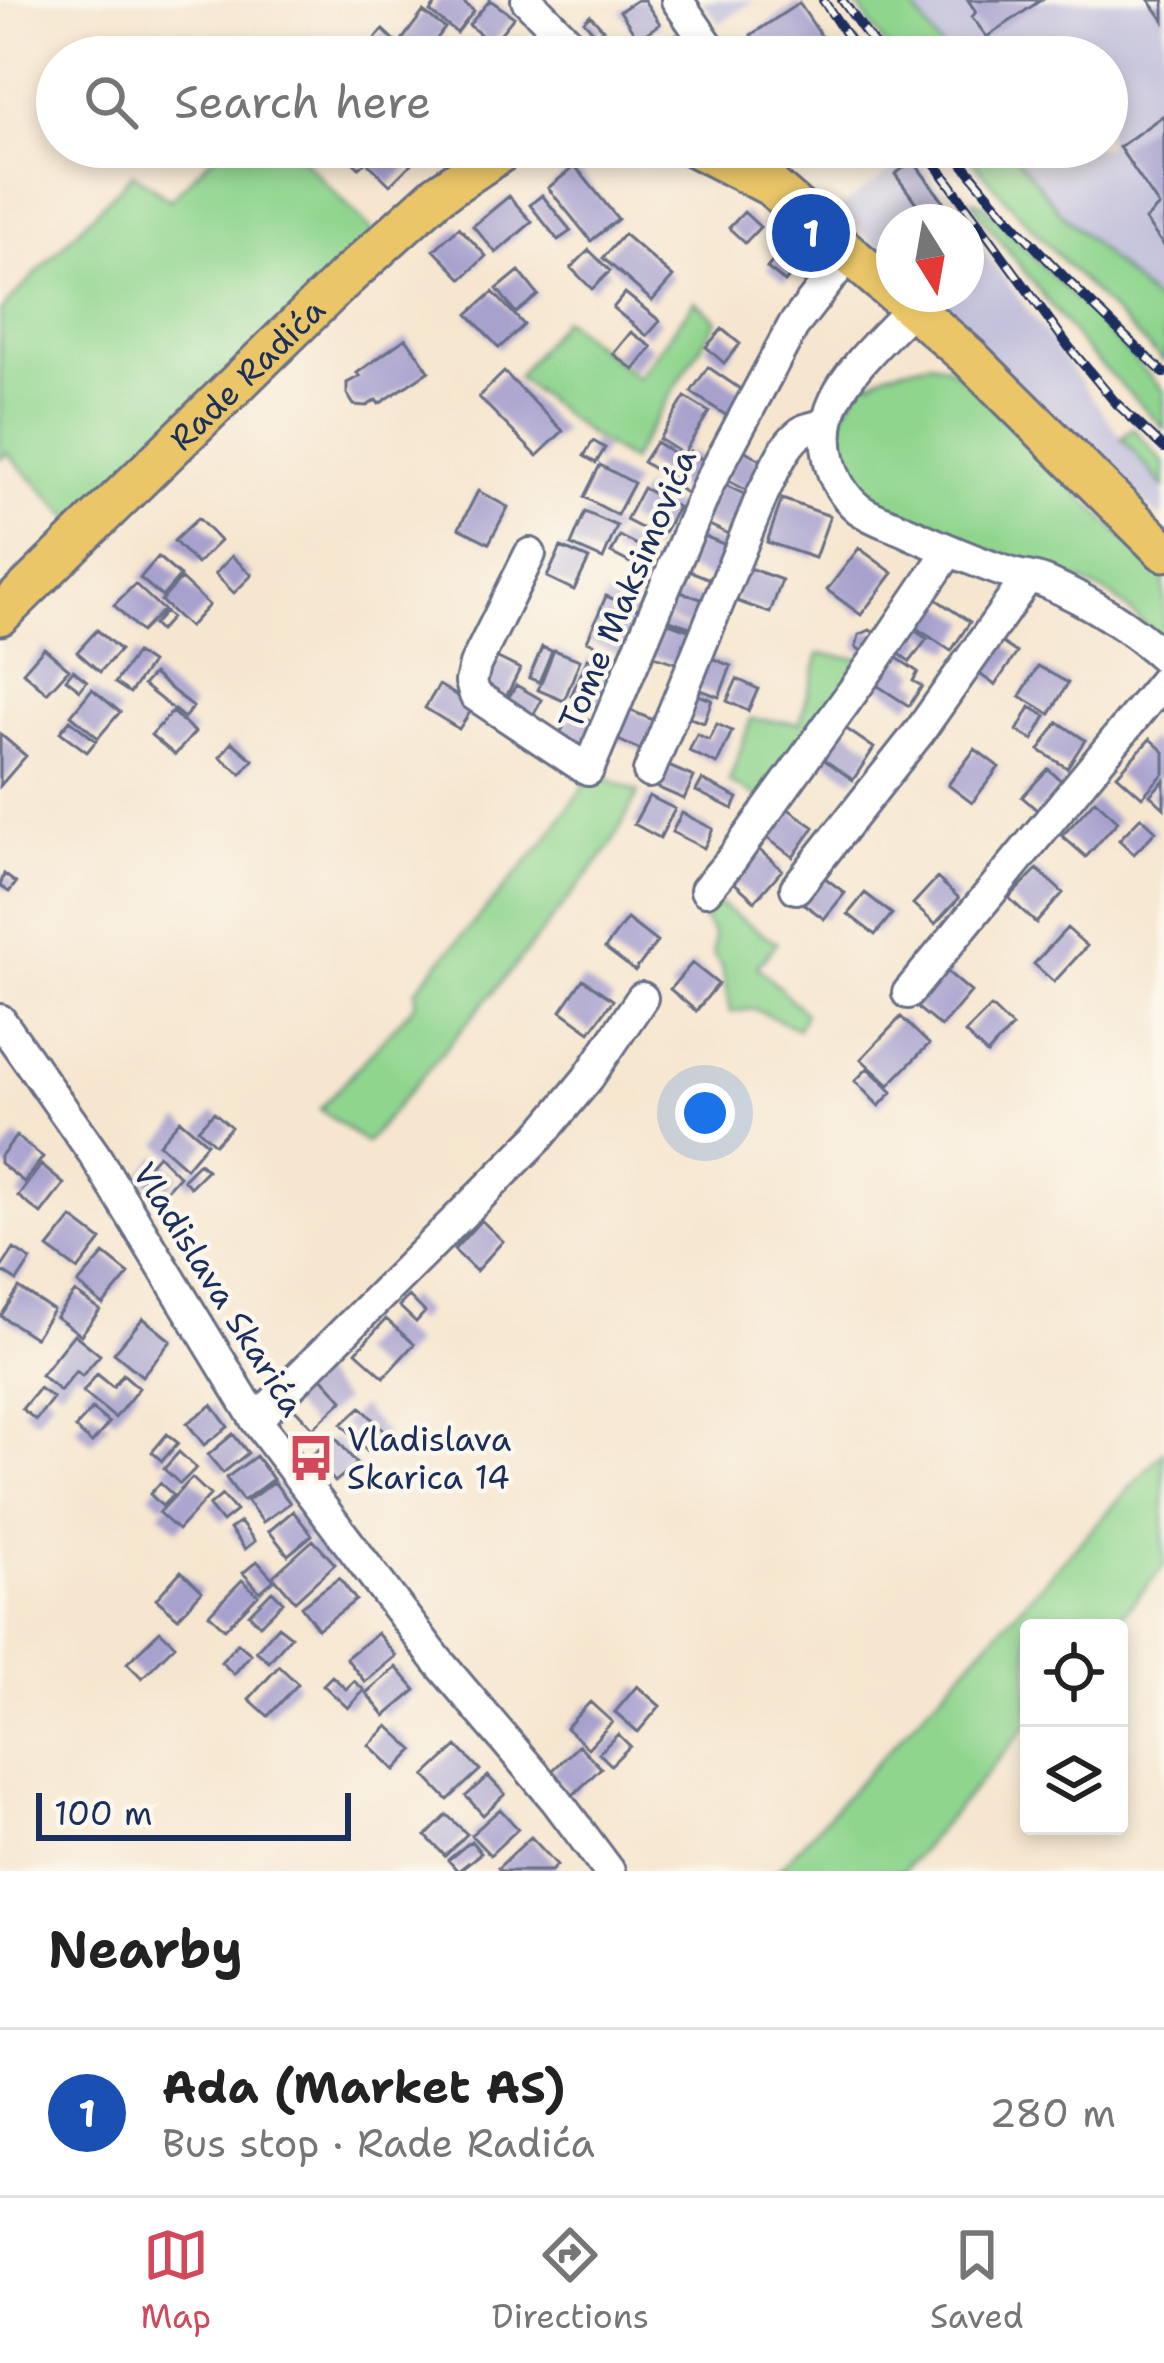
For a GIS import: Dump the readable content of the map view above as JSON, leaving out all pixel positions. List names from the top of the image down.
{
  "streets": {
    "main road": ["Rade Radića"],
    "street": ["Tome Maksimovića", "Vladislava Skarića"]
  },
  "places": {
    "bus stop": ["Vladislava Skarica 14"]
  },
  "scale_bar": "100 m",
  "north": "bottom",
  "page": {
    "search": "Search here",
    "pins": "1",
    "scale": "100 m",
    "heading": "Nearby",
    "list": [
      {
        "mark": "1",
        "name": "Ada (Market AS)",
        "note": "Bus stop · Rade Radića",
        "value": "280 m"
      }
    ],
    "nav": ["Map", "Directions", "Saved"]
  }
}
